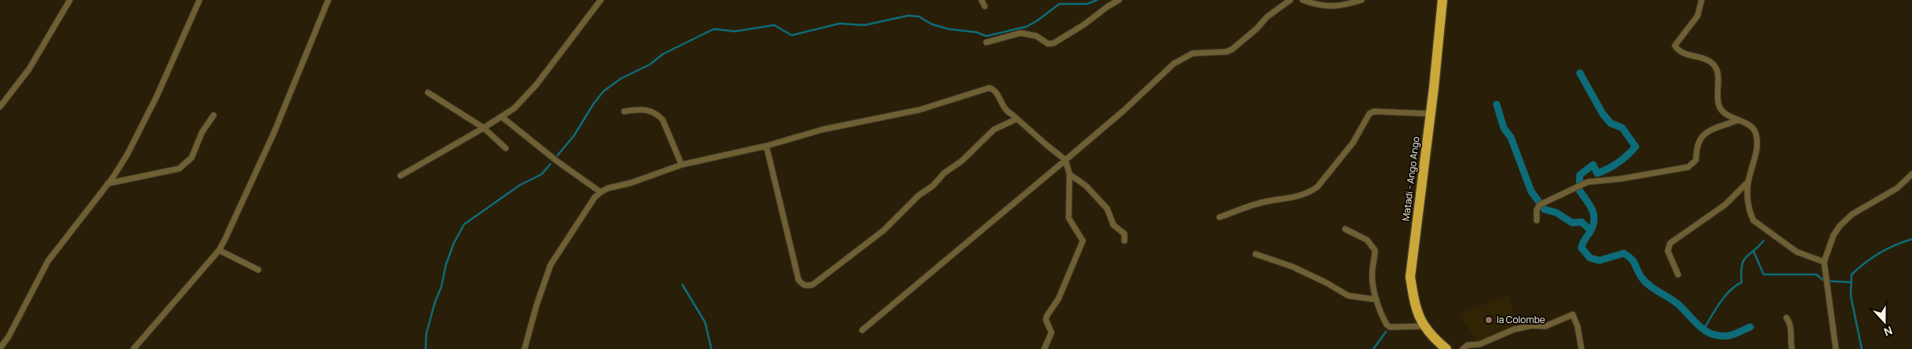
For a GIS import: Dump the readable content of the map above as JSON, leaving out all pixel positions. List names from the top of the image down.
{
  "streets": {
    "highway": ["Matadi - Ango Ango"]
  },
  "places": ["la Colombe"],
  "north": "bottom"
}
